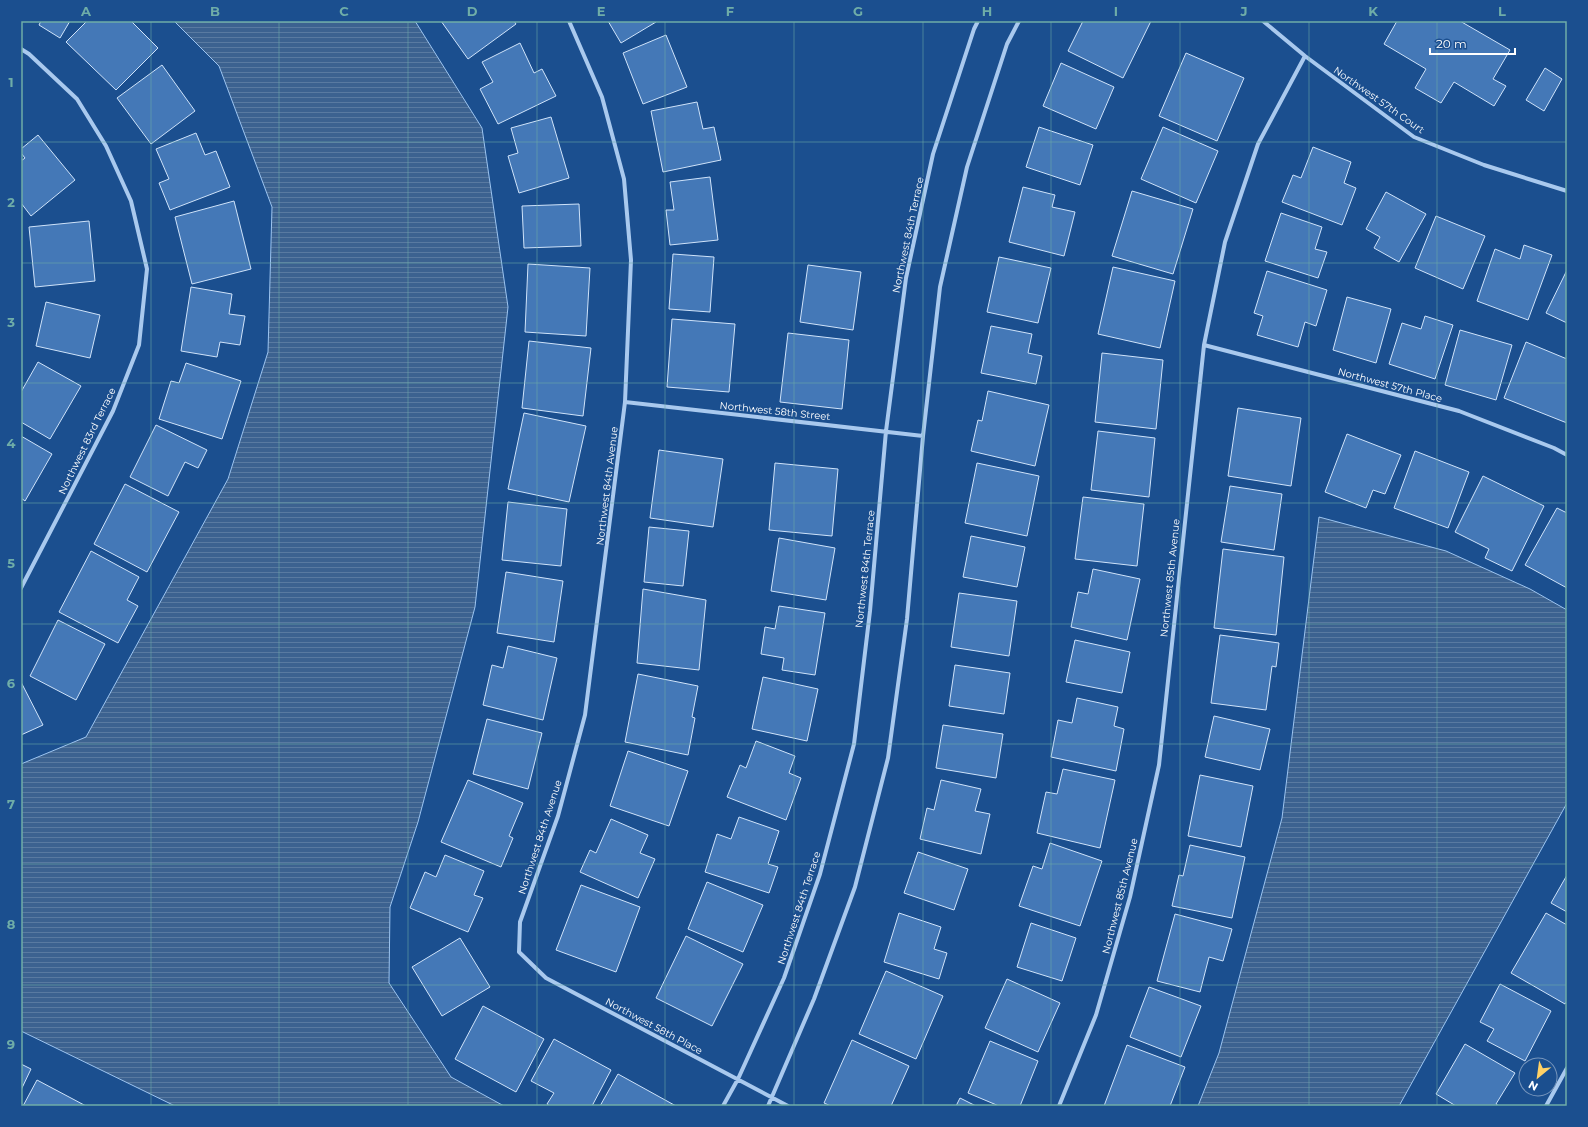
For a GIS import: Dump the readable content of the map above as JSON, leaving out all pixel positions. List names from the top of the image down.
{
  "streets": {
    "street": [
      "Northwest 57th Court",
      "Northwest 84th Terrace",
      "Northwest 57th Place",
      "Northwest 58th Street",
      "Northwest 83rd Terrace",
      "Northwest 84th Avenue",
      "Northwest 85th Avenue",
      "Northwest 58th Place"
    ]
  },
  "crossings": [
    ["Northwest 57th Court", "Northwest 85th Avenue"],
    ["Northwest 84th Terrace", "Northwest 58th Street"],
    ["Northwest 84th Terrace", "Northwest 58th Place"],
    ["Northwest 57th Place", "Northwest 85th Avenue"],
    ["Northwest 58th Street", "Northwest 84th Avenue"],
    ["Northwest 84th Avenue", "Northwest 58th Place"]
  ],
  "scale_bar": "20 m",
  "north": "bottom left",
  "grid": {
    "columns": [
      "A",
      "B",
      "C",
      "D",
      "E",
      "F",
      "G",
      "H",
      "I",
      "J",
      "K",
      "L"
    ],
    "rows": [
      "1",
      "2",
      "3",
      "4",
      "5",
      "6",
      "7",
      "8",
      "9"
    ]
  }
}
